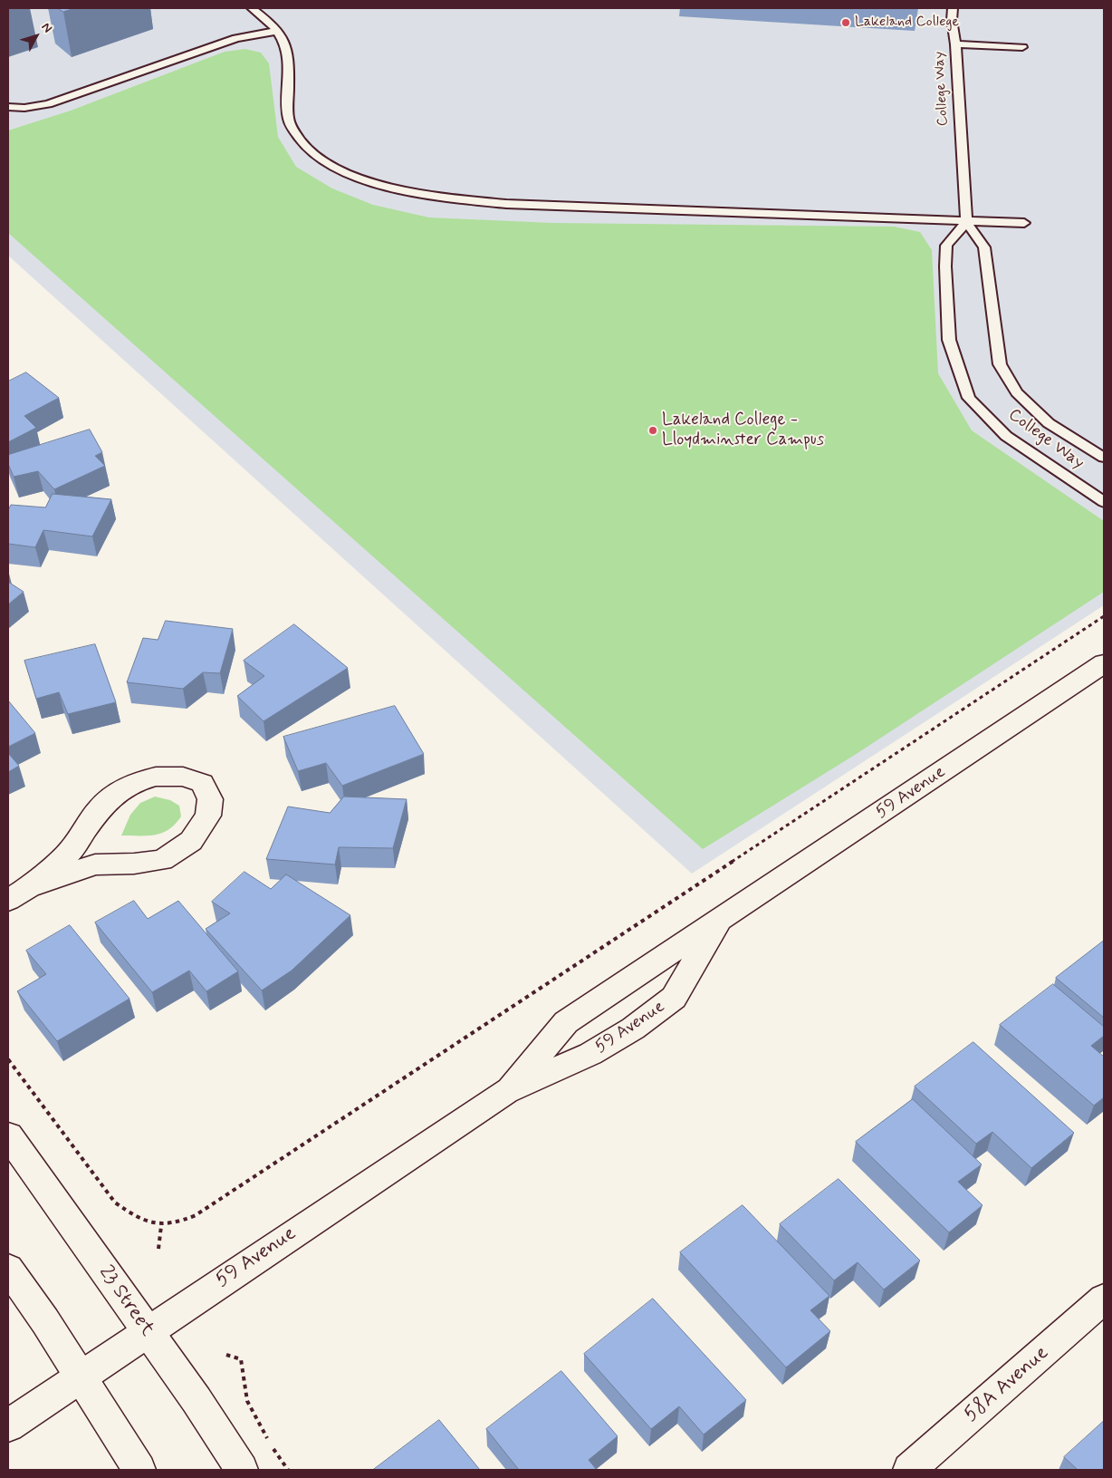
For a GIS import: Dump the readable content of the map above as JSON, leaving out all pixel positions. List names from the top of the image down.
{
  "streets": {
    "main road": ["59 Avenue", "23 Street", "58A Avenue"],
    "lane": ["College Way"]
  },
  "crossings": [
    ["59 Avenue", "23 Street"]
  ],
  "places": ["Lakeland College", "Lakeland College - Lloydminster Campus"],
  "north": "top right"
}
